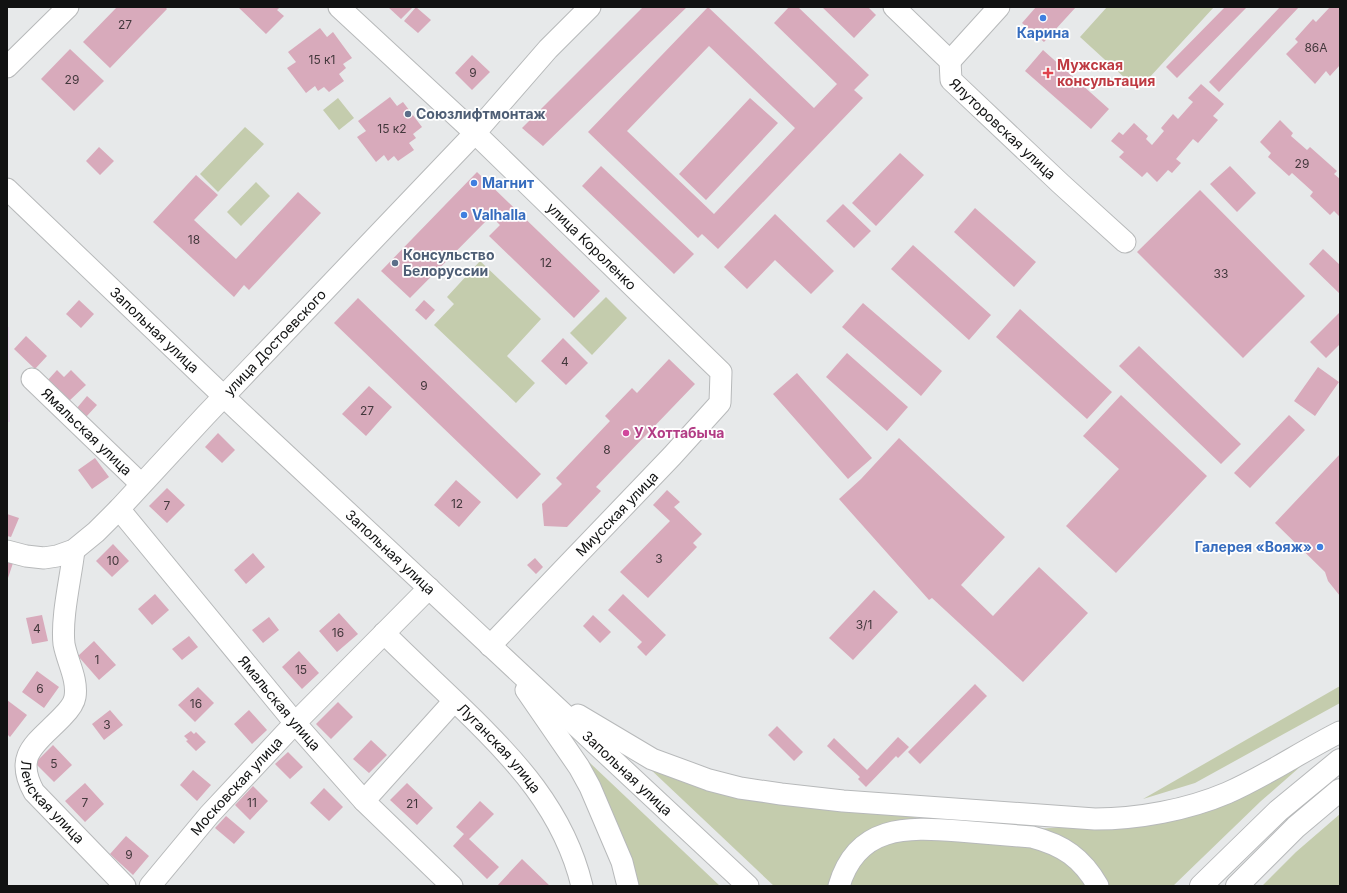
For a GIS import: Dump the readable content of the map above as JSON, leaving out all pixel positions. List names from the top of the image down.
{
  "streets": {
    "street": [
      "Ялуторовская улица",
      "улица Короленко",
      "Запольная улица",
      "улица Достоевского",
      "Ямальская улица",
      "Миусская улица",
      "Луганская улица",
      "Московская улица",
      "Ленская улица"
    ]
  },
  "crossings": [
    ["улица Короленко", "улица Достоевского"],
    ["улица Короленко", "Миусская улица"],
    ["Запольная улица", "улица Достоевского"],
    ["Запольная улица", "Миусская улица"],
    ["Запольная улица", "Московская улица"],
    ["улица Достоевского", "Ямальская улица"],
    ["улица Достоевского", "Ленская улица"],
    ["Ямальская улица", "Московская улица"],
    ["Луганская улица", "Московская улица"]
  ],
  "places": {
    "other": [
      "Карина",
      "Союзлифтмонтаж",
      "Магнит",
      "Valhalla",
      "Консульство Белоруссии",
      "У Хоттабыча",
      "Галерея «Вояж»"
    ],
    "health": ["Мужская консультация"]
  },
  "house_numbers": [
    "27",
    "86А",
    "15 к1",
    "9",
    "29",
    "15 к2",
    "29",
    "18",
    "12",
    "33",
    "4",
    "9",
    "27",
    "8",
    "12",
    "7",
    "3",
    "10",
    "3/1",
    "4",
    "16",
    "1",
    "15",
    "6",
    "16",
    "3",
    "5",
    "7",
    "11",
    "21",
    "9"
  ]
}
